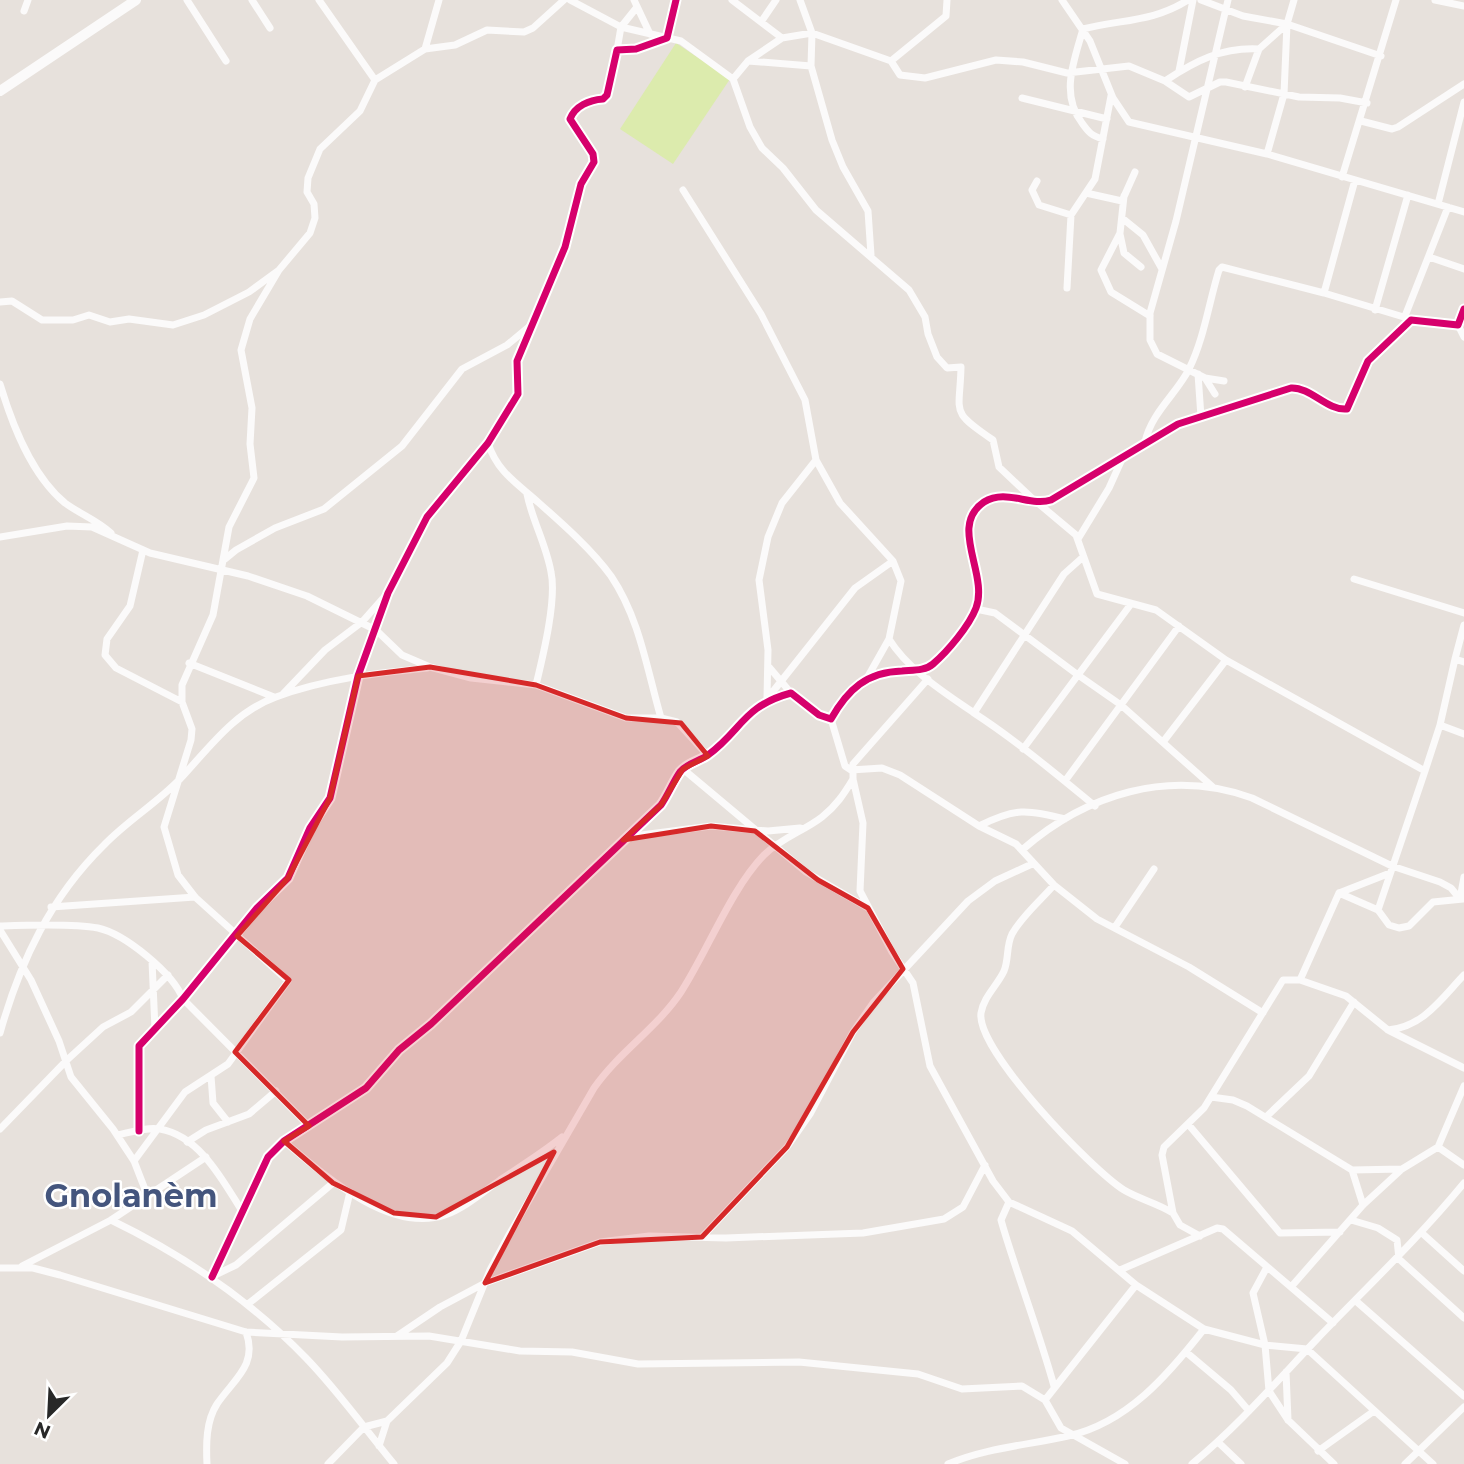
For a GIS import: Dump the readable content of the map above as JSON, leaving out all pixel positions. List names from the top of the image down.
{
  "districts": ["Gnolanèm"],
  "north": "bottom left"
}
